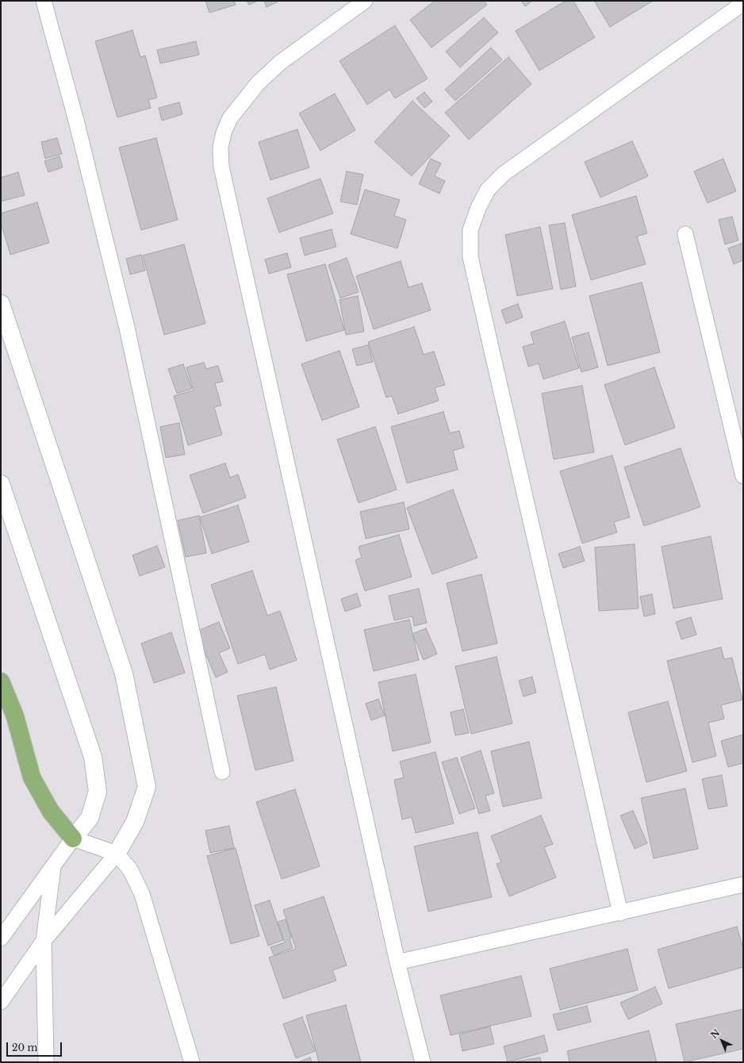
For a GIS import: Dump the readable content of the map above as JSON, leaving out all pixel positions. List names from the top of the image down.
{
  "scale_bar": "20 m",
  "north": "top left"
}
